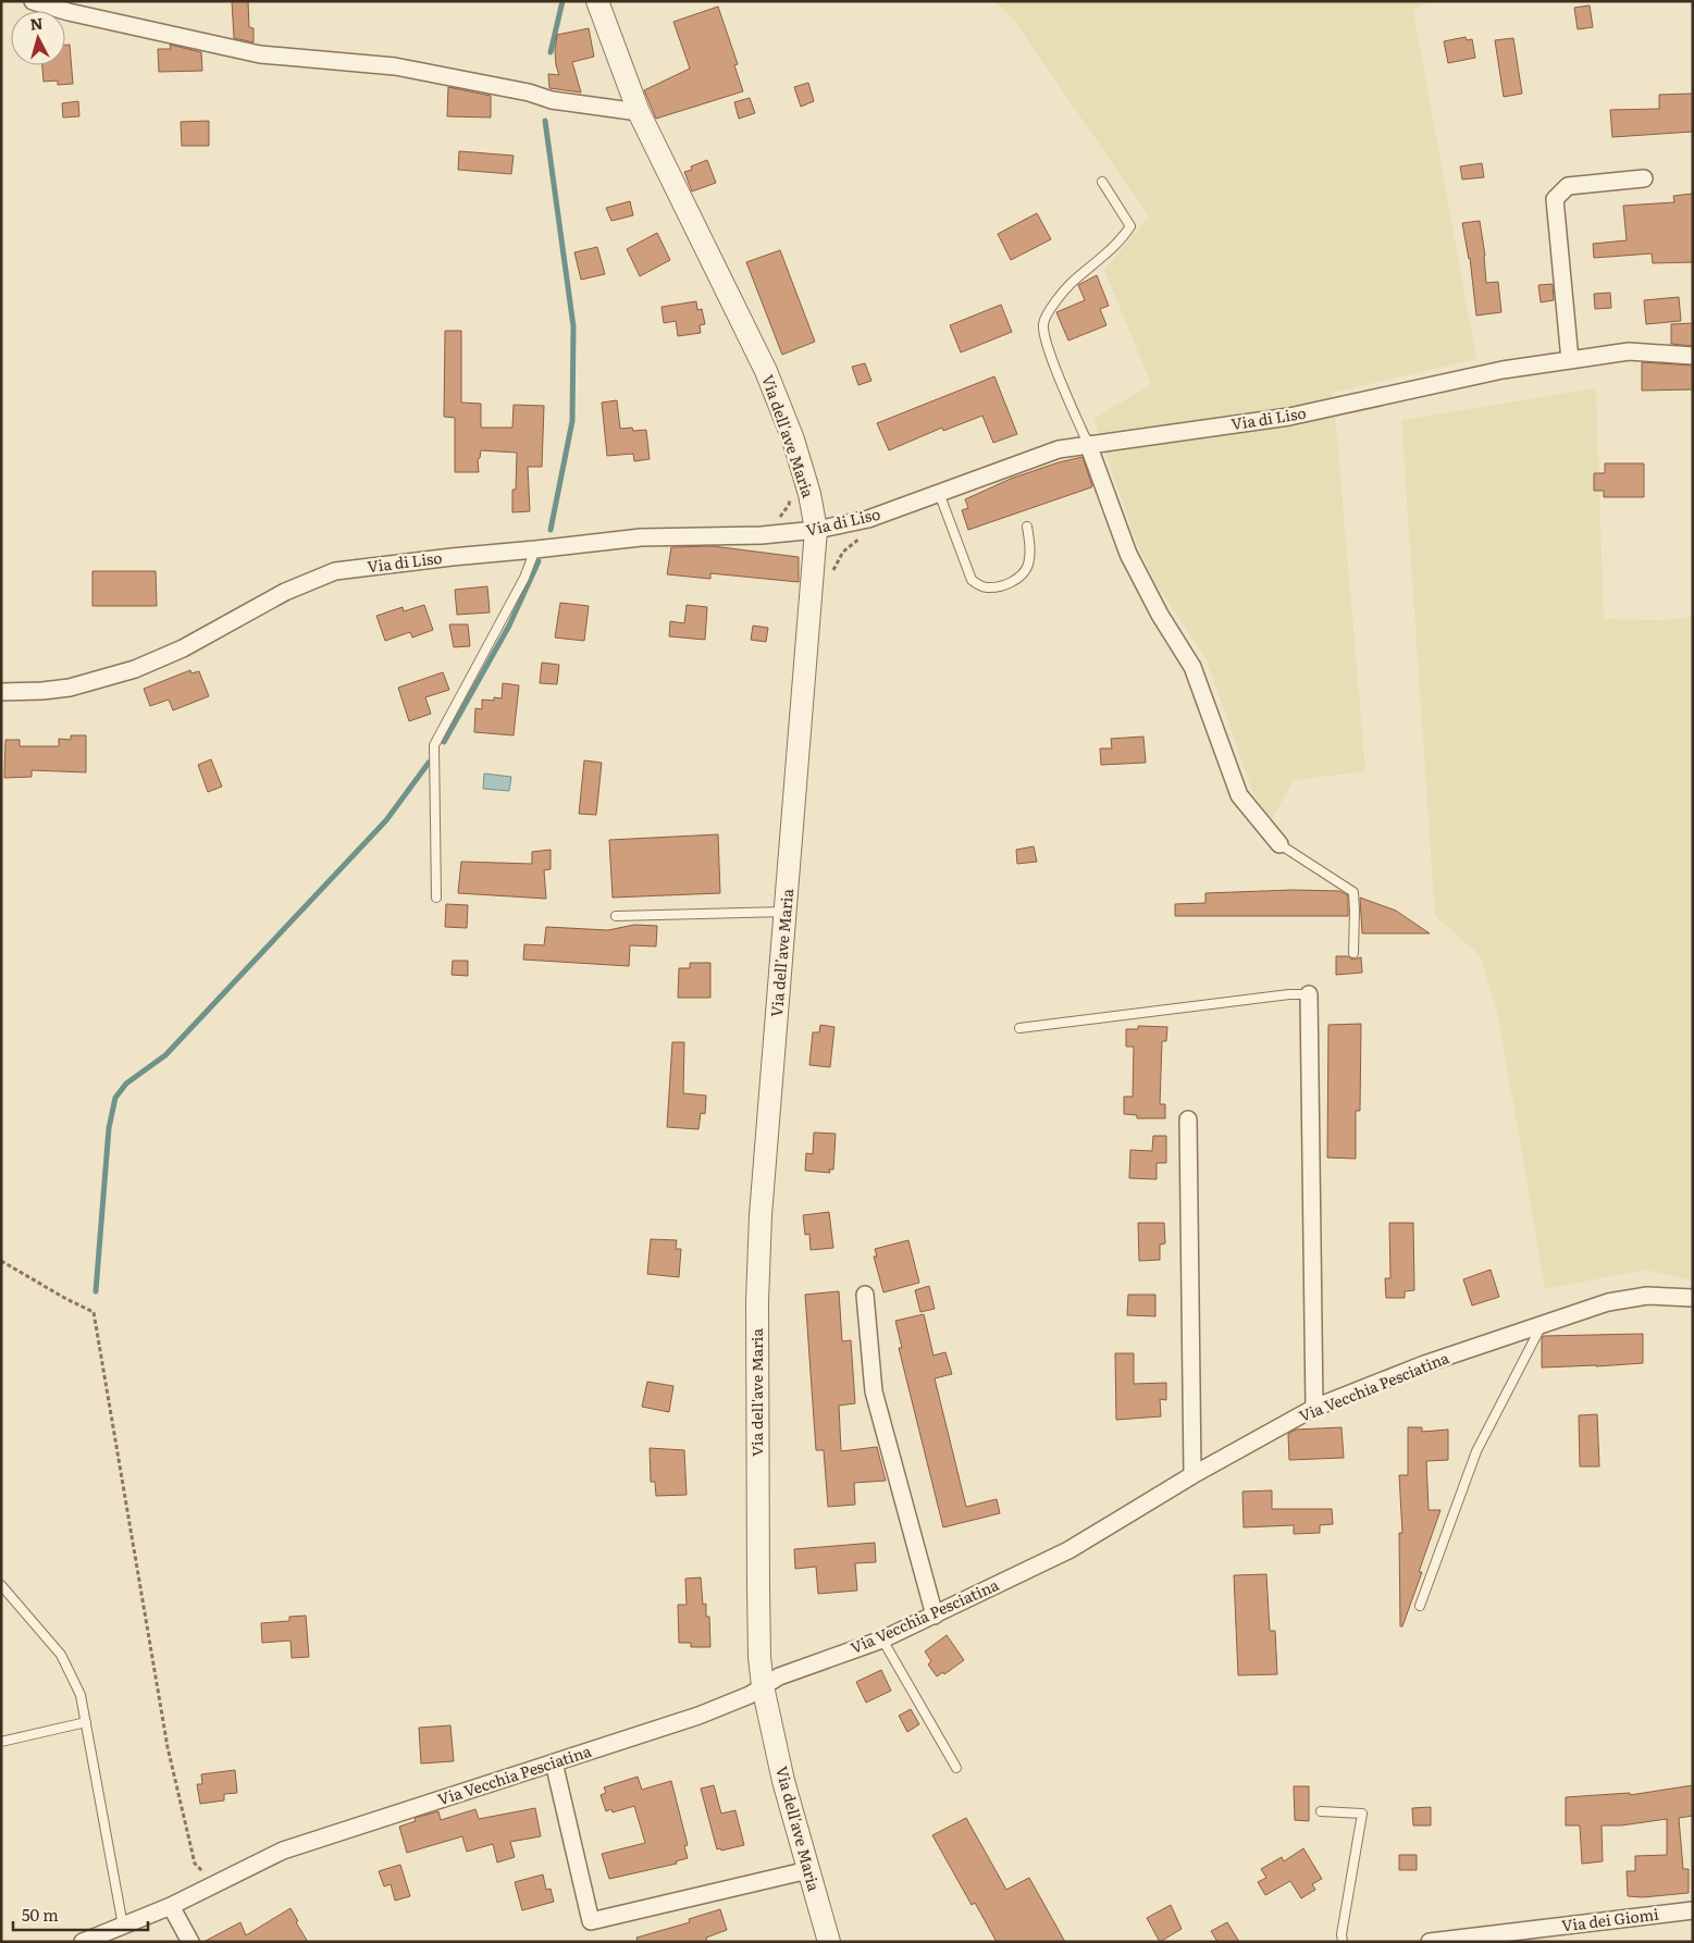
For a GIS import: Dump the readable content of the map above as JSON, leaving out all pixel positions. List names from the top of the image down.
{
  "streets": {
    "street": [
      "Via di Liso",
      "Via dell'ave Maria",
      "Via Vecchia Pesciatina",
      "Via dei Giomi"
    ]
  },
  "crossings": [
    ["Via di Liso", "Via dell'ave Maria"],
    ["Via dell'ave Maria", "Via Vecchia Pesciatina"]
  ],
  "scale_bar": "50 m",
  "north": "top"
}
